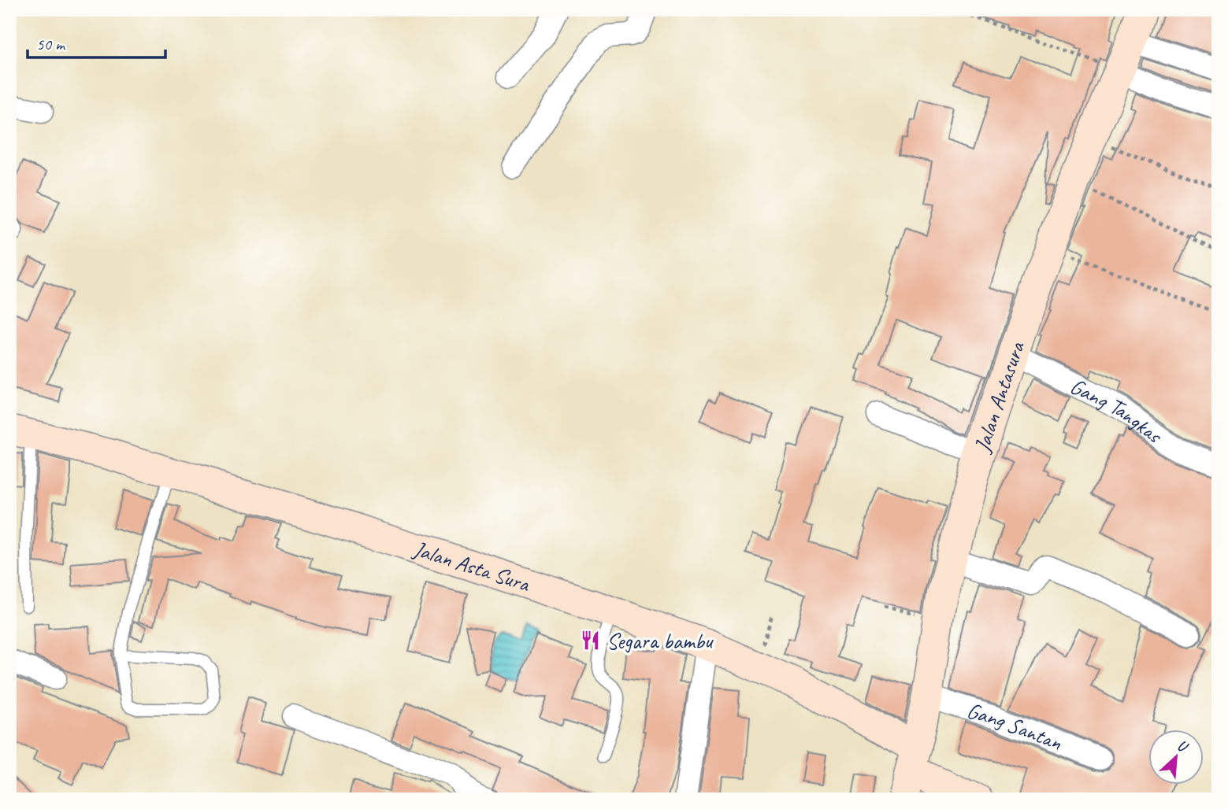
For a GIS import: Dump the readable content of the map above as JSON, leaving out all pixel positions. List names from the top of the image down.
{
  "streets": {
    "street": [
      "Jalan Antasura",
      "Gang Tangkas",
      "Jalan Asta Sura",
      "Gang Santan"
    ]
  },
  "crossings": [
    ["Jalan Antasura", "Gang Tangkas"],
    ["Jalan Antasura", "Jalan Asta Sura"],
    ["Jalan Antasura", "Gang Santan"]
  ],
  "places": {
    "restaurant": ["Segara bambu"]
  },
  "scale_bar": "50 m",
  "north": "top right"
}
